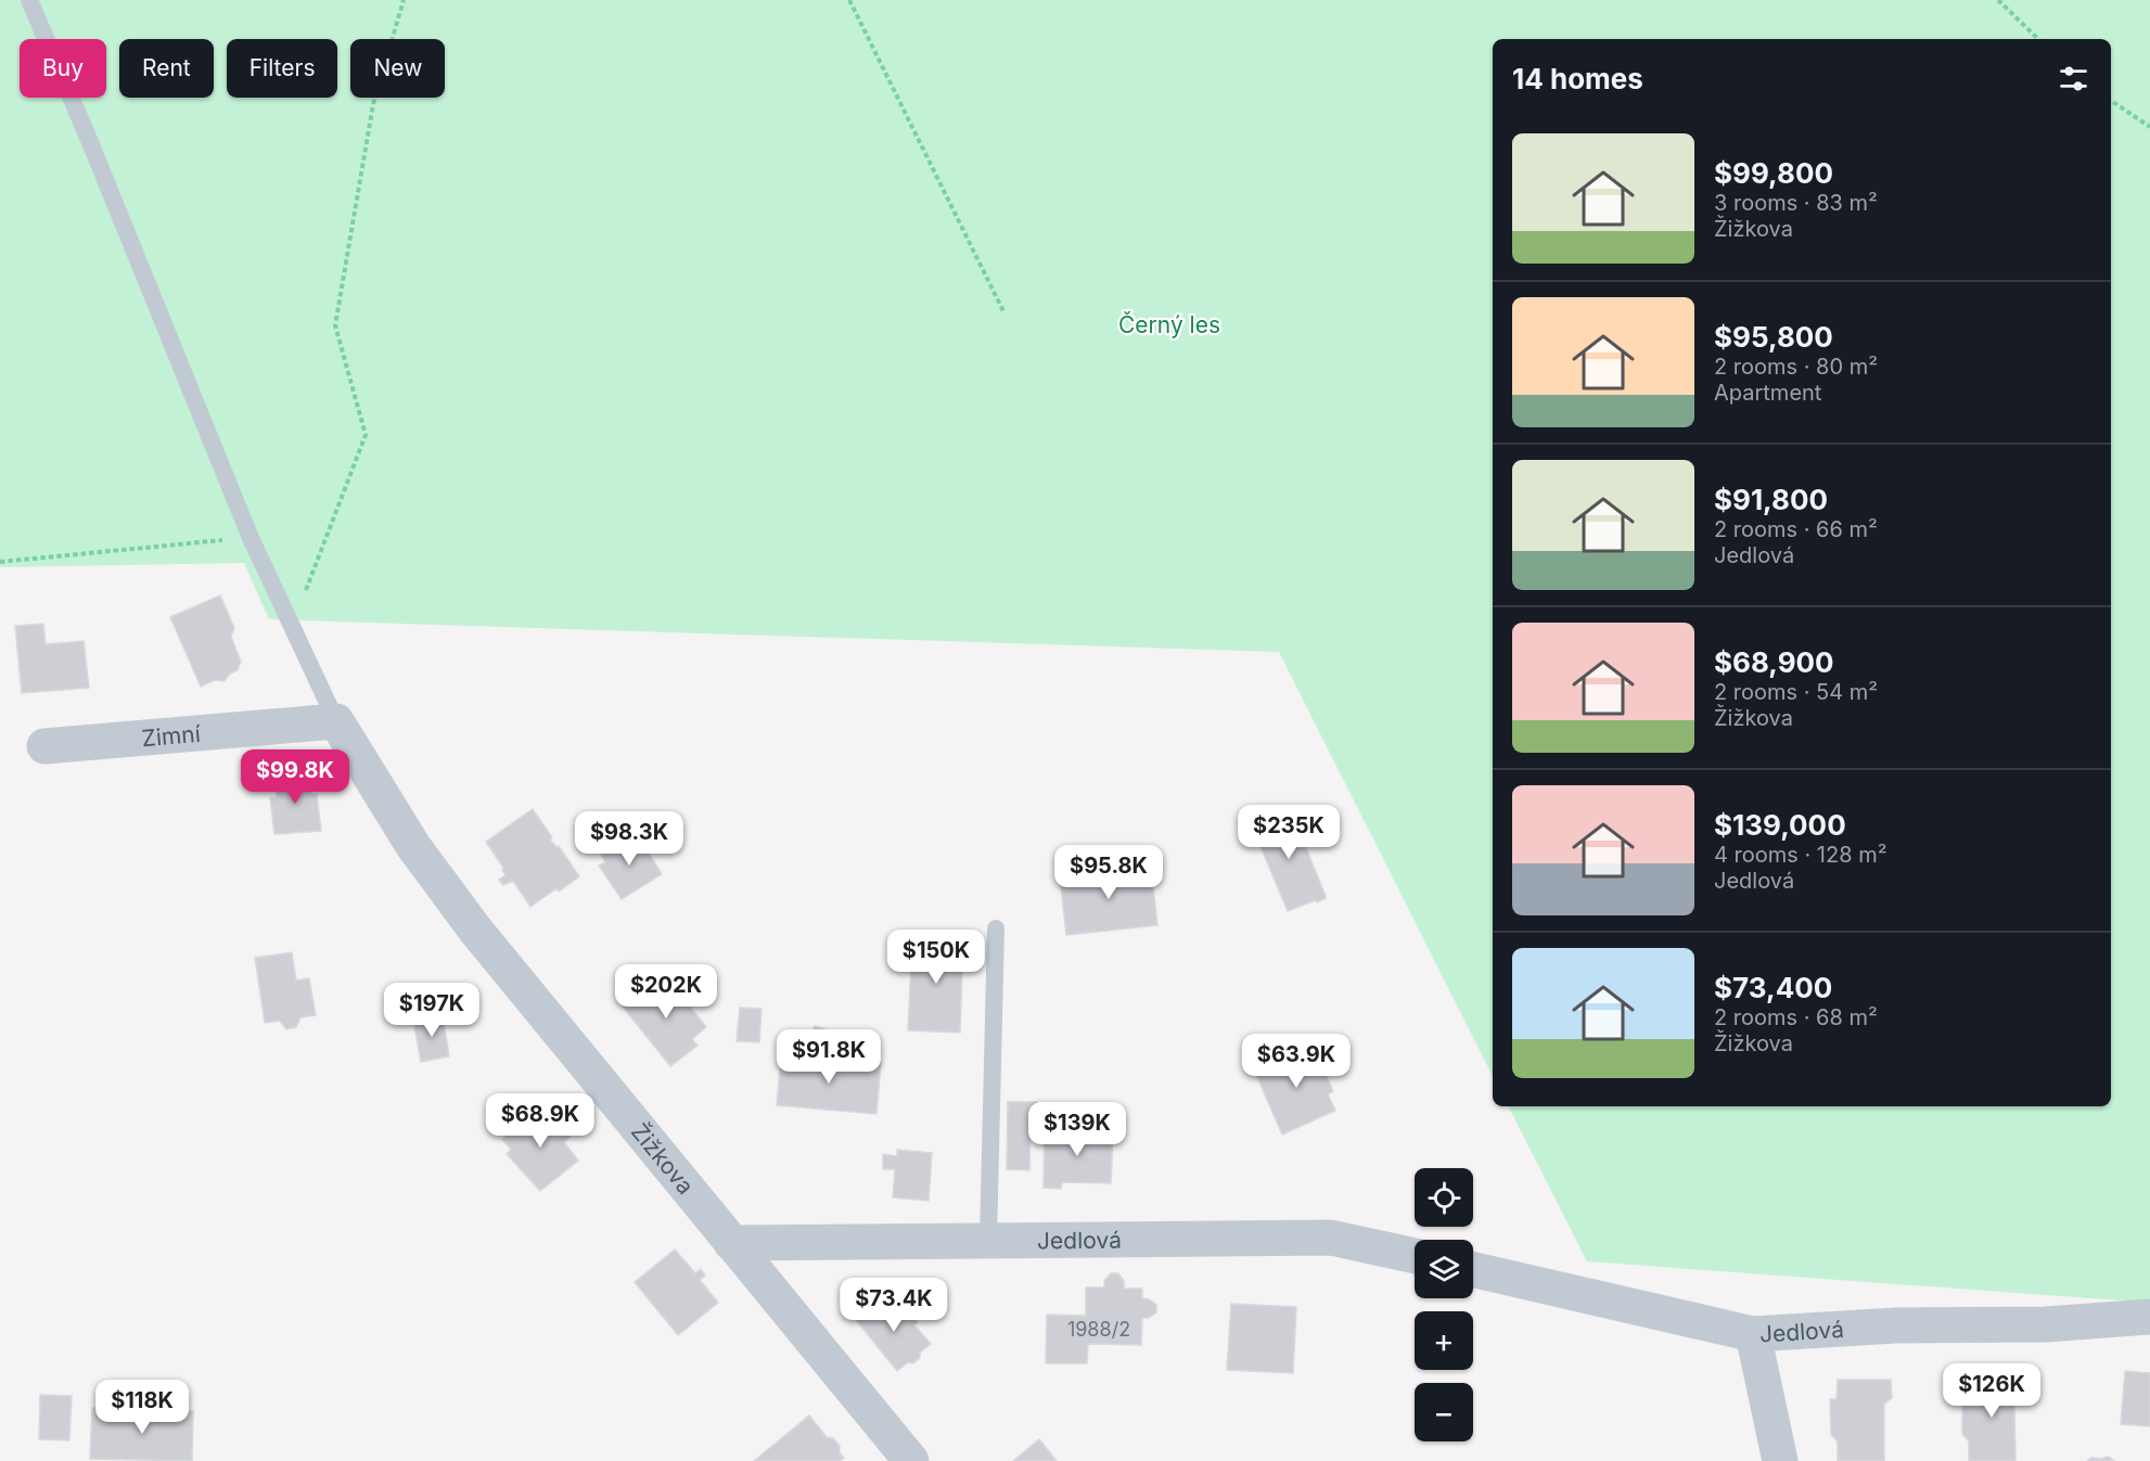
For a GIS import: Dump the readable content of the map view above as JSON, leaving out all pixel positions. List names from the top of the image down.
{
  "streets": {
    "street": ["Zimní", "Žižkova", "Jedlová"]
  },
  "crossings": [
    ["Zimní", "Žižkova"],
    ["Žižkova", "Jedlová"]
  ],
  "parks": ["Černý les"],
  "house_numbers": ["1988/2"],
  "page": {
    "chip": [
      "Buy",
      "Rent",
      "Filters",
      "New"
    ],
    "heading": "14 homes",
    "list": [
      {
        "name": "$99,800",
        "note": "3 rooms · 83 m² · Žižkova"
      },
      {
        "name": "$95,800",
        "note": "2 rooms · 80 m² · Apartment"
      },
      {
        "name": "$91,800",
        "note": "2 rooms · 66 m² · Jedlová"
      },
      {
        "name": "$68,900",
        "note": "2 rooms · 54 m² · Žižkova"
      },
      {
        "name": "$139,000",
        "note": "4 rooms · 128 m² · Jedlová"
      },
      {
        "name": "$73,400",
        "note": "2 rooms · 68 m² · Žižkova"
      }
    ],
    "price": [
      "$99.8K",
      "$235K",
      "$98.3K",
      "$95.8K",
      "$150K",
      "$202K",
      "$197K",
      "$91.8K",
      "$63.9K",
      "$68.9K",
      "$139K",
      "$73.4K",
      "$126K",
      "$118K"
    ],
    "map_buttons": ["+", "−"]
  }
}
